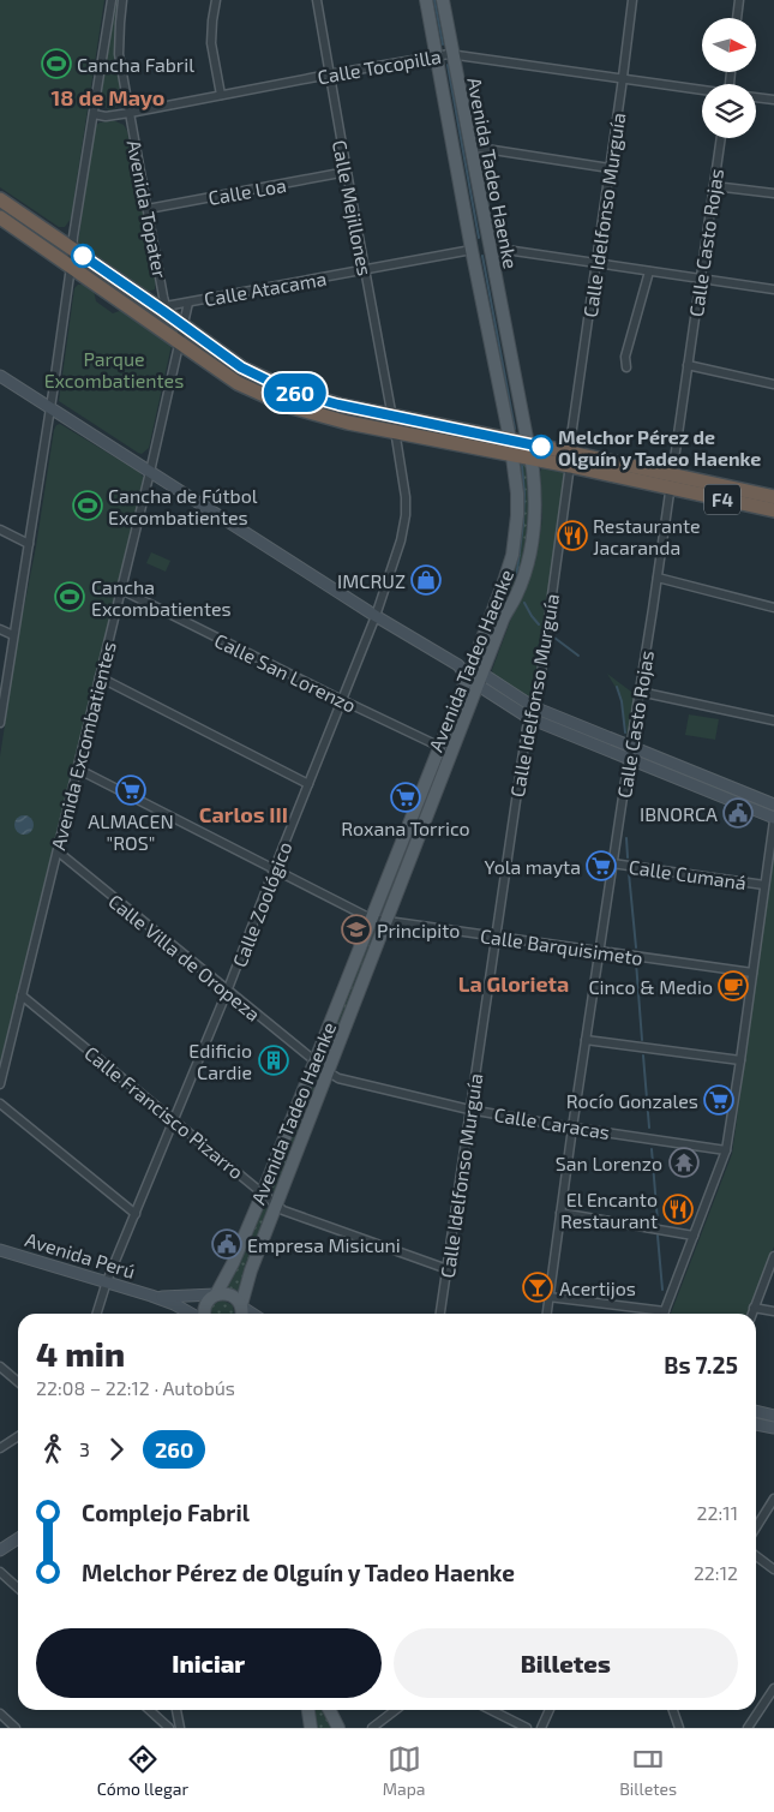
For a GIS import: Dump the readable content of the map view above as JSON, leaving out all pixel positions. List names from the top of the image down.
{
  "streets": {
    "highway": ["F4"],
    "main road": ["Avenida Tadeo Haenke"],
    "street": [
      "Calle Tocopilla",
      "Calle Loa",
      "Calle Mejillones",
      "Avenida Topater",
      "Calle Idelfonso Murguía",
      "Calle Casto Rojas",
      "Calle Atacama",
      "Calle San Lorenzo",
      "Avenida Excombatientes",
      "Calle Cumaná",
      "Calle Zoológico",
      "Calle Barquisimeto",
      "Calle Villa de Oropeza",
      "Calle Francisco Pizarro",
      "Calle Caracas",
      "Avenida Perú"
    ]
  },
  "crossings": [
    ["Calle Tocopilla", "Avenida Tadeo Haenke"],
    ["Calle Tocopilla", "Calle Mejillones"],
    ["Calle Tocopilla", "Avenida Topater"],
    ["Calle Tocopilla", "Calle Idelfonso Murguía"],
    ["Avenida Tadeo Haenke", "Calle Atacama"],
    ["Avenida Tadeo Haenke", "F4"],
    ["Avenida Tadeo Haenke", "Calle San Lorenzo"],
    ["Avenida Tadeo Haenke", "Calle Barquisimeto"],
    ["Avenida Tadeo Haenke", "Calle Villa de Oropeza"],
    ["Avenida Tadeo Haenke", "Calle Francisco Pizarro"],
    ["Avenida Tadeo Haenke", "Calle Caracas"],
    ["Avenida Tadeo Haenke", "Avenida Perú"],
    ["Calle Loa", "Calle Mejillones"],
    ["Calle Loa", "Avenida Topater"],
    ["Calle Mejillones", "Calle Atacama"],
    ["Calle Mejillones", "F4"],
    ["Calle Mejillones", "Calle Zoológico"],
    ["Avenida Topater", "Calle Atacama"],
    ["Avenida Topater", "F4"],
    ["Calle Idelfonso Murguía", "F4"],
    ["Calle Idelfonso Murguía", "Calle Barquisimeto"],
    ["Calle Idelfonso Murguía", "Calle Francisco Pizarro"],
    ["Calle Idelfonso Murguía", "Calle Caracas"],
    ["Calle Casto Rojas", "F4"],
    ["Calle Casto Rojas", "Calle Cumaná"],
    ["Calle Casto Rojas", "Calle Barquisimeto"],
    ["Calle Casto Rojas", "Calle Caracas"],
    ["Calle Atacama", "F4"],
    ["Calle Atacama", "Avenida Excombatientes"],
    ["F4", "Avenida Excombatientes"],
    ["F4", "Calle Zoológico"],
    ["Calle San Lorenzo", "Avenida Excombatientes"],
    ["Calle San Lorenzo", "Calle Zoológico"],
    ["Avenida Excombatientes", "Calle Barquisimeto"],
    ["Avenida Excombatientes", "Calle Villa de Oropeza"],
    ["Avenida Excombatientes", "Calle Francisco Pizarro"],
    ["Calle Zoológico", "Calle Barquisimeto"],
    ["Calle Zoológico", "Calle Villa de Oropeza"],
    ["Calle Zoológico", "Calle Francisco Pizarro"],
    ["Calle Zoológico", "Avenida Perú"],
    ["Calle Villa de Oropeza", "Calle Caracas"]
  ],
  "districts": ["18 de Mayo", "Carlos III", "La Glorieta"],
  "parks": ["Parque Excombatientes"],
  "places": {
    "sports": ["Cancha Fabril", "Cancha de Fútbol Excombatientes", "Cancha Excombatientes"],
    "other": ["Melchor Pérez de Olguín y Tadeo Haenke"],
    "restaurant": ["Restaurante Jacaranda", "El Encanto Restaurant"],
    "shop": ["IMCRUZ"],
    "supermarket": [
      "ALMACEN \"ROS\"",
      "Roxana Torrico",
      "Yola mayta",
      "Rocío Gonzales"
    ],
    "public building": ["IBNORCA", "Empresa Misicuni"],
    "school or university": ["Principito"],
    "cafe": ["Cinco & Medio"],
    "building": ["Edificio Cardie"],
    "temple": ["San Lorenzo"],
    "bar": ["Acertijos"]
  },
  "lines": ["bus line 260"],
  "north": "right",
  "page": {
    "on_map": "260",
    "heading": ["4 min", "22:08 – 22:12 · Autobús", "Bs 7.25"],
    "legs": ["3", "260"],
    "list": [
      {
        "name": "Complejo Fabril",
        "value": "22:11"
      },
      {
        "name": "Melchor Pérez de Olguín y Tadeo Haenke",
        "value": "22:12"
      }
    ],
    "buttons": ["Iniciar", "Billetes"],
    "tabs": ["Cómo llegar", "Mapa", "Billetes"]
  }
}
